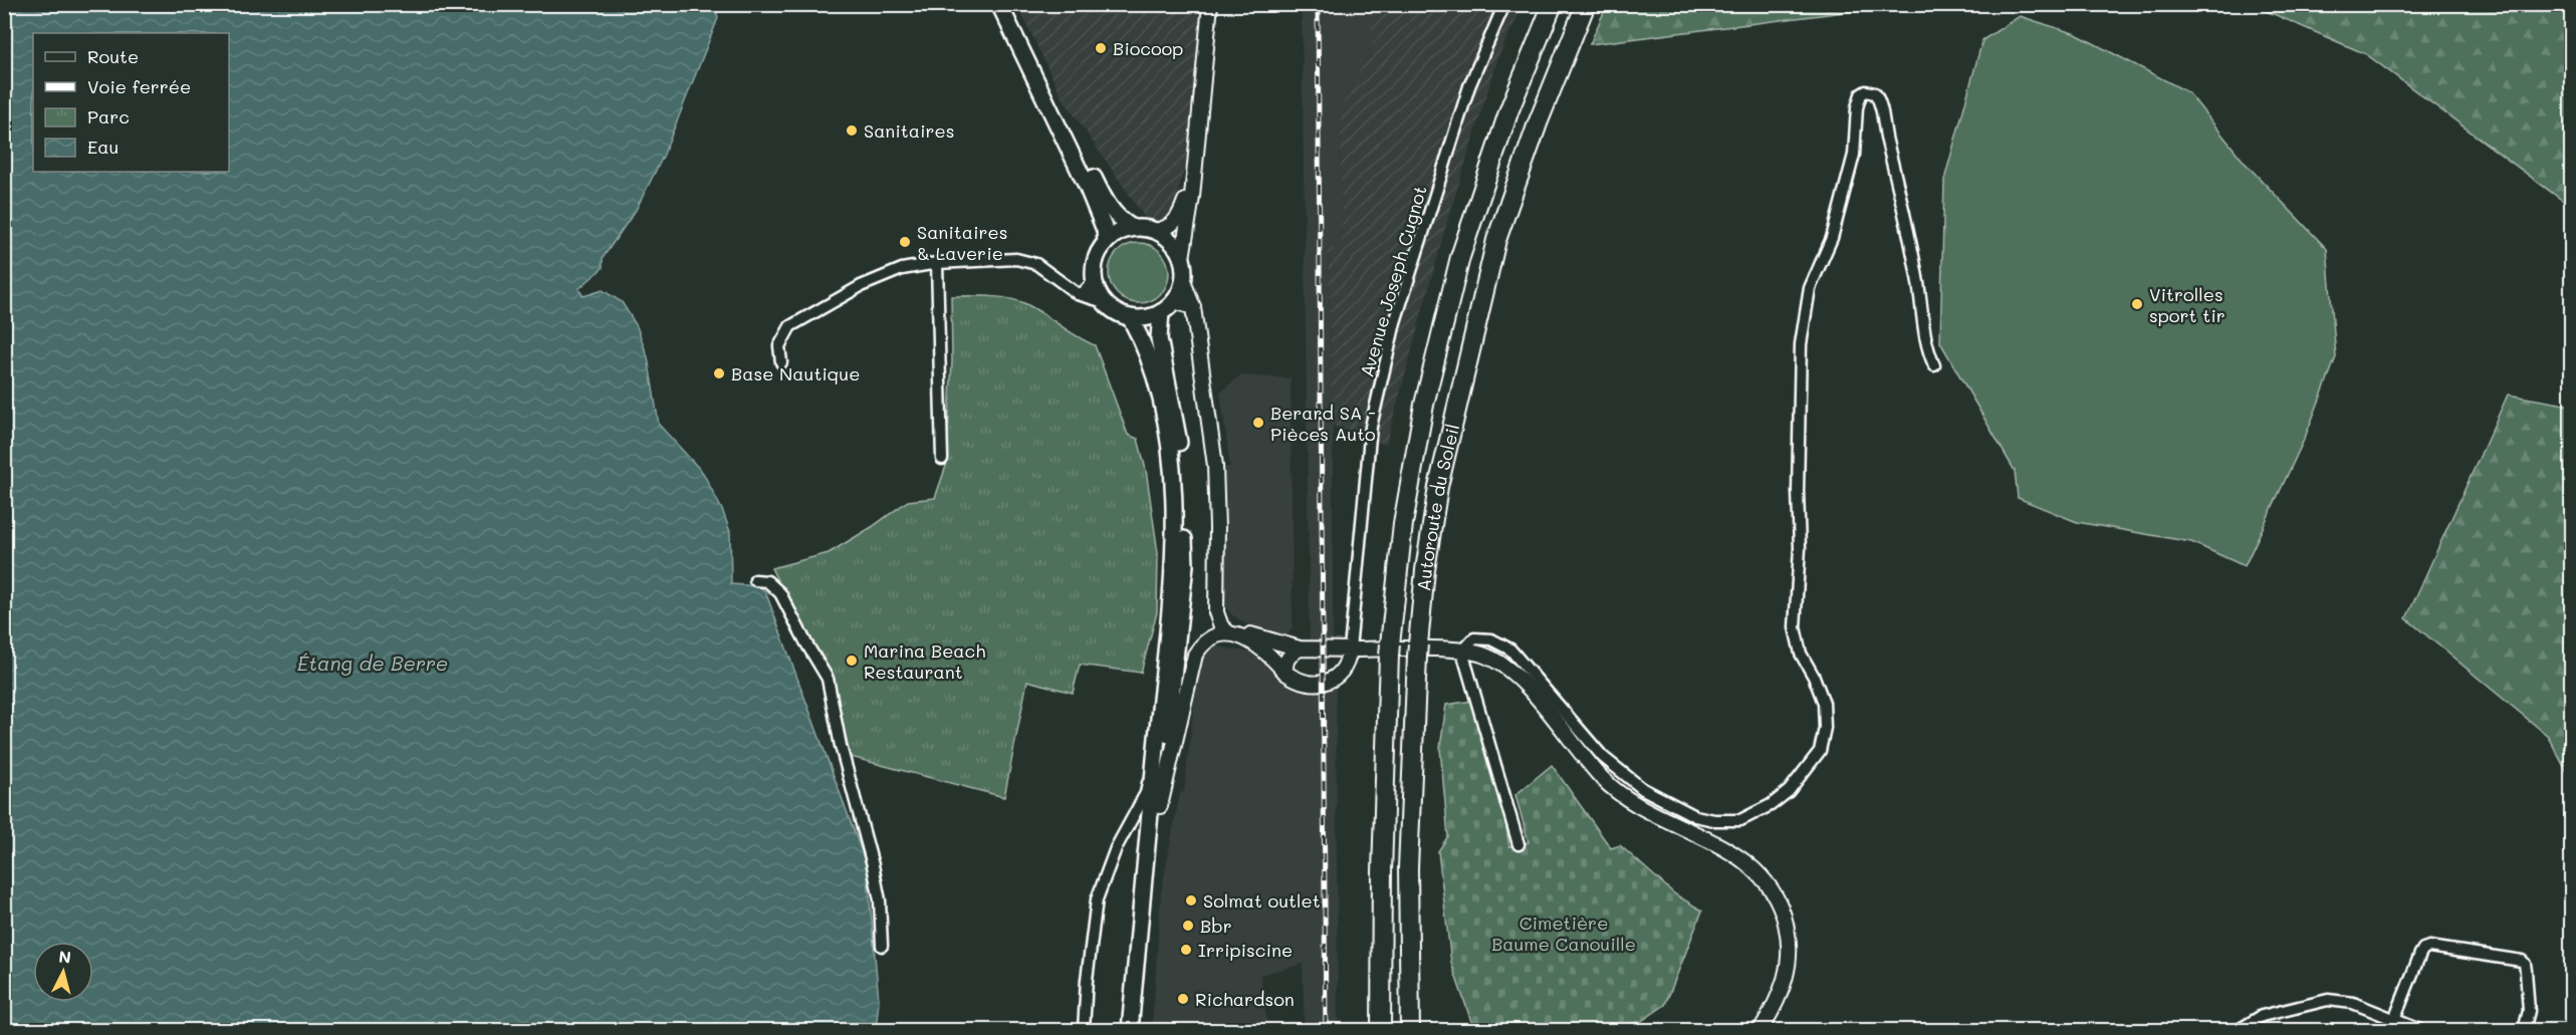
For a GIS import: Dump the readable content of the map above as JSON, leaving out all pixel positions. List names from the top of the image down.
{
  "streets": {
    "highway": ["Autoroute du Soleil"],
    "street": ["Avenue Joseph Cugnot"]
  },
  "water": ["Étang de Berre"],
  "parks": ["Cimetière Baume Canouille"],
  "places": [
    "Biocoop",
    "Sanitaires",
    "Sanitaires & Laverie",
    "Vitrolles sport tir",
    "Base Nautique",
    "Berard SA - Pièces Auto",
    "Marina Beach Restaurant",
    "Solmat outlet",
    "Bbr",
    "Irripiscine",
    "Richardson"
  ],
  "legend": [
    "Route",
    "Voie ferrée",
    "Parc",
    "Eau"
  ],
  "north": "top"
}
